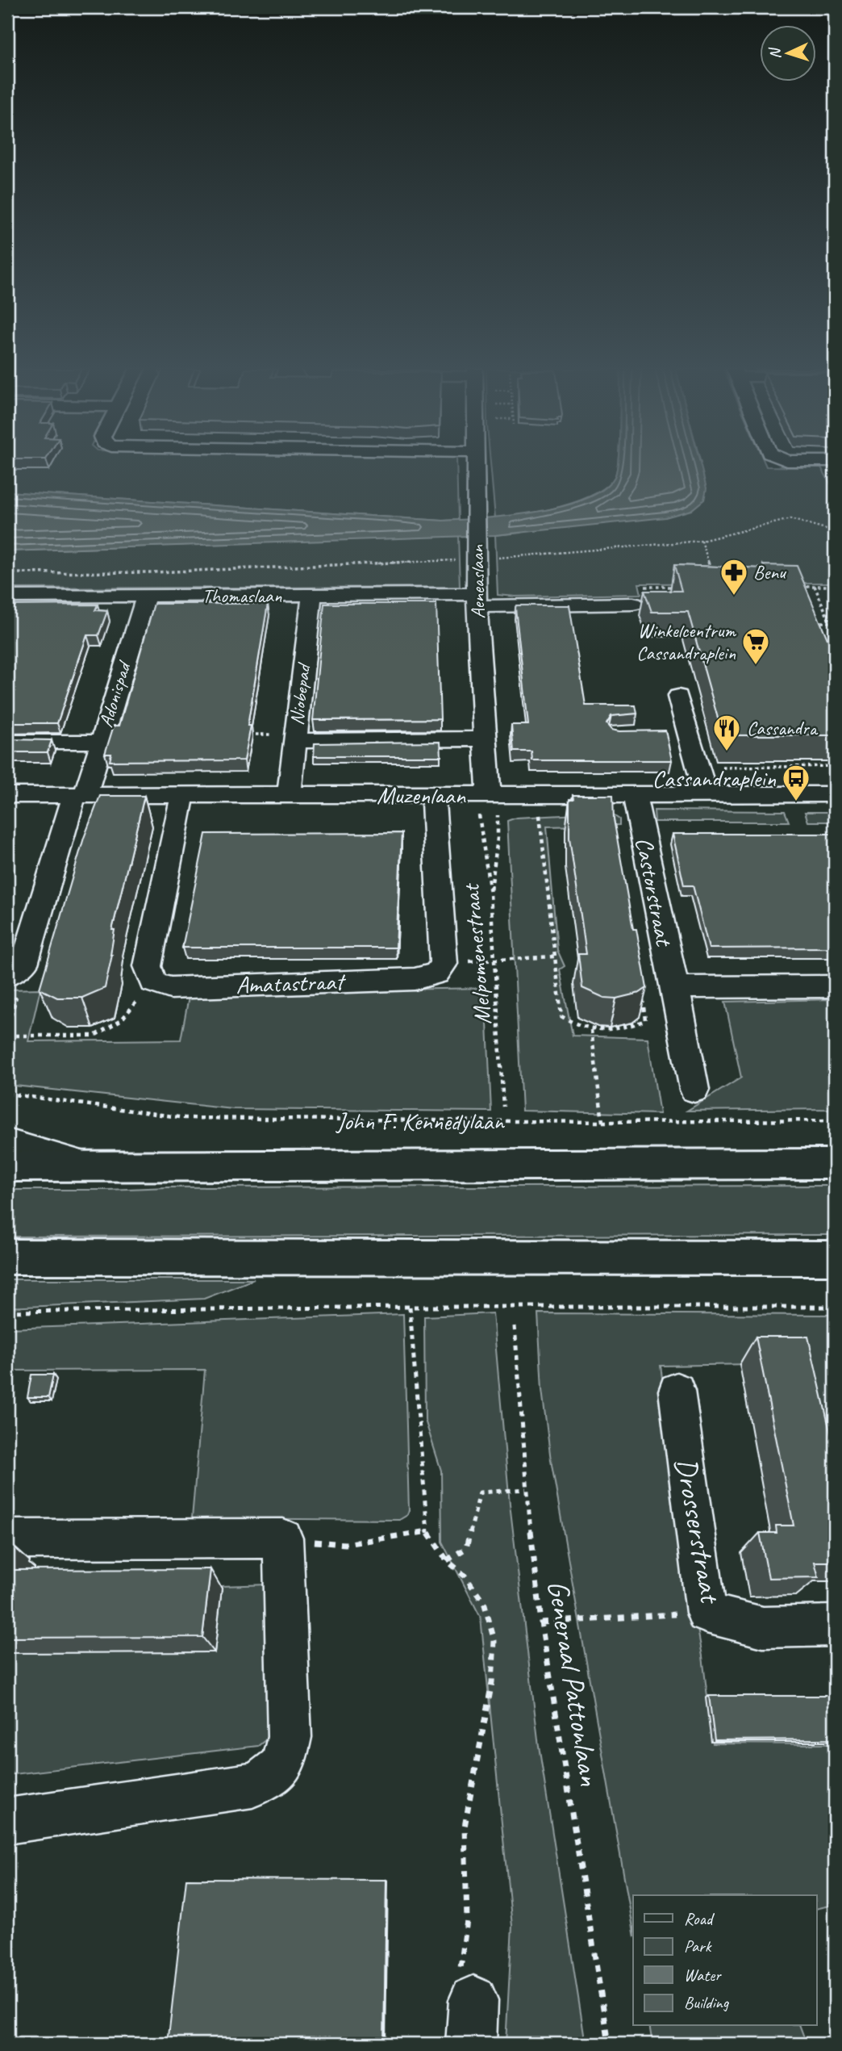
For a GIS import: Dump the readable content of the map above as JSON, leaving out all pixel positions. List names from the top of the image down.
{
  "streets": {
    "main road": ["John F. Kennedylaan"],
    "street": [
      "Aeneaslaan",
      "Thomaslaan",
      "Adonispad",
      "Niobepad",
      "Muzenlaan",
      "Castorstraat",
      "Amatastraat",
      "Drosserstraat"
    ],
    "path": ["Melpomenestraat", "Generaal Pattonlaan"]
  },
  "crossings": [
    ["Aeneaslaan", "Thomaslaan"],
    ["Aeneaslaan", "Muzenlaan"],
    ["Aeneaslaan", "Melpomenestraat"],
    ["Thomaslaan", "Adonispad"],
    ["Thomaslaan", "Niobepad"],
    ["Adonispad", "Muzenlaan"],
    ["Niobepad", "Muzenlaan"],
    ["Muzenlaan", "Castorstraat"],
    ["Muzenlaan", "Melpomenestraat"],
    ["Muzenlaan", "Amatastraat"]
  ],
  "places": {
    "pharmacy": ["Benu"],
    "supermarket": ["Winkelcentrum Cassandraplein"],
    "restaurant": ["Cassandra"],
    "bus stop": ["Cassandraplein"]
  },
  "legend": [
    "Road",
    "Park",
    "Water",
    "Building"
  ],
  "north": "left"
}
